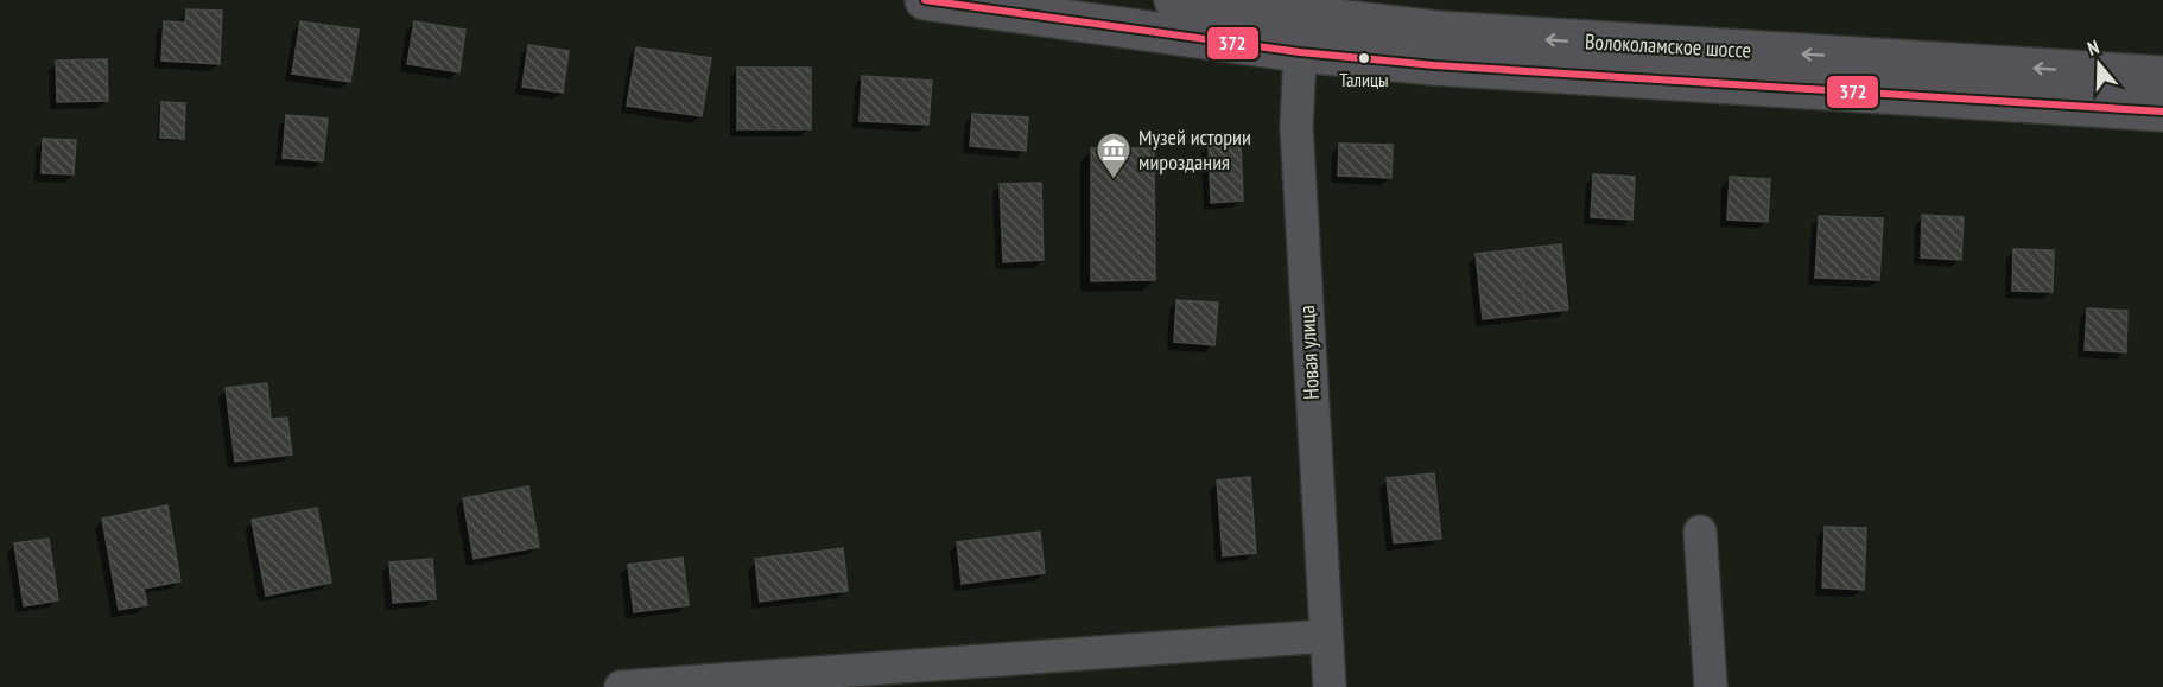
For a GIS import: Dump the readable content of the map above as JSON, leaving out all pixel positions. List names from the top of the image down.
{
  "streets": {
    "main road": ["Волоколамское шоссе"],
    "street": ["Новая улица"]
  },
  "crossings": [
    ["Волоколамское шоссе", "Новая улица"]
  ],
  "places": {
    "other": ["Талицы"],
    "museum": ["Музей истории мироздания"]
  },
  "lines": ["transit line 372"],
  "north": "top"
}
